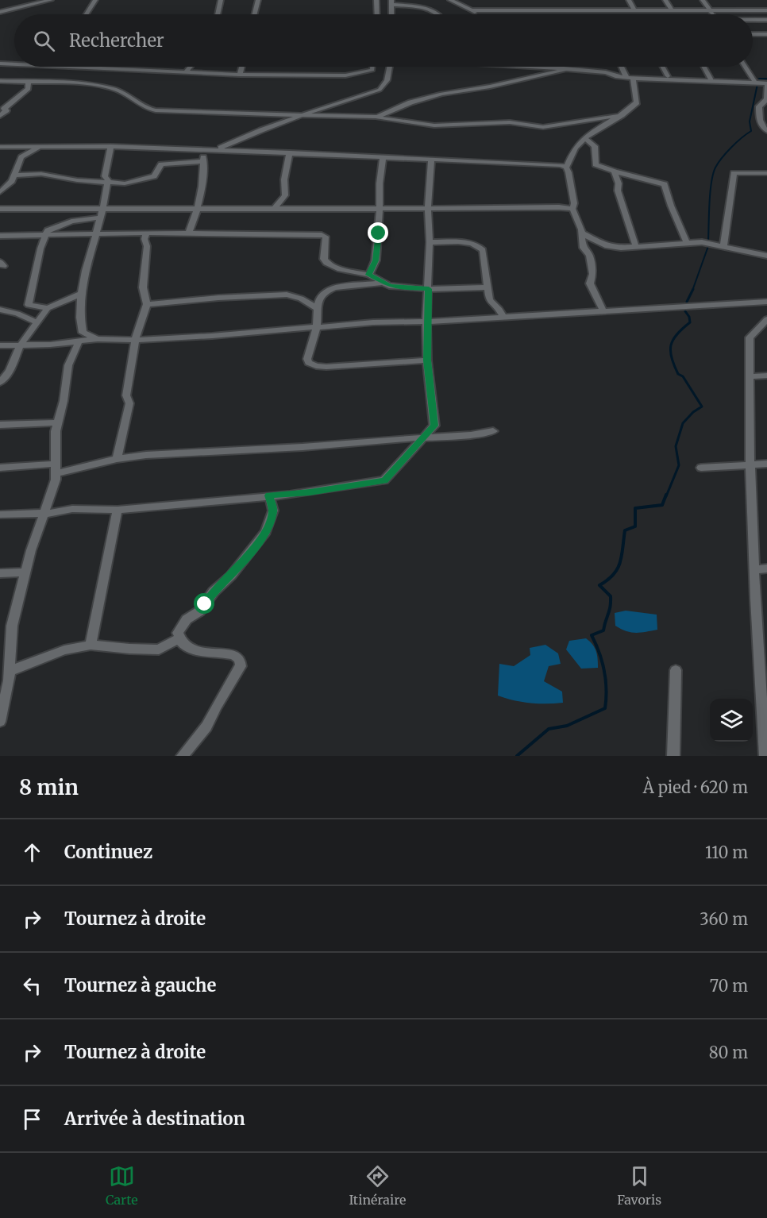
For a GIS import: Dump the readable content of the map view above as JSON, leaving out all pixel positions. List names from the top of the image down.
{
  "page": {
    "search": "Rechercher",
    "heading": ["8 min", "À pied · 620 m"],
    "list": [
      ["Continuez", "110 m"],
      ["Tournez à droite", "360 m"],
      ["Tournez à gauche", "70 m"],
      ["Tournez à droite", "80 m"],
      "Arrivée à destination"
    ],
    "nav": ["Carte", "Itinéraire", "Favoris"]
  }
}
